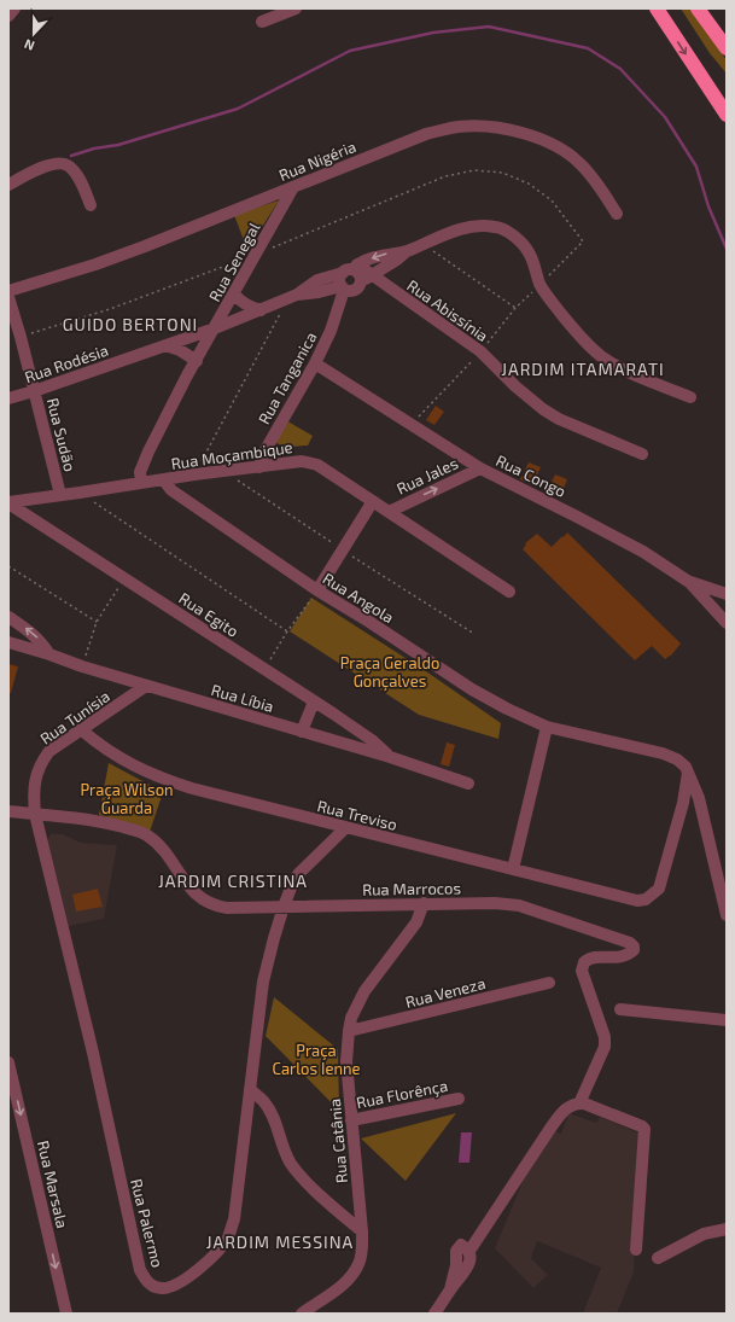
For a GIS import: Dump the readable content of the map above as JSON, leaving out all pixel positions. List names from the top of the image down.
{
  "streets": {
    "street": [
      "Rua Nigéria",
      "Rua Senegal",
      "Rua Abissínia",
      "Rua Rodésia",
      "Rua Tanganica",
      "Rua Sudão",
      "Rua Moçambique",
      "Rua Jales",
      "Rua Congo",
      "Rua Angola",
      "Rua Egito",
      "Rua Líbia",
      "Rua Tunísia",
      "Rua Treviso",
      "Rua Marrocos",
      "Rua Veneza",
      "Rua Florênça",
      "Rua Catânia",
      "Rua Marsala",
      "Rua Palermo"
    ]
  },
  "crossings": [
    ["Rua Nigéria", "Rua Senegal"],
    ["Rua Senegal", "Rua Rodésia"],
    ["Rua Senegal", "Rua Moçambique"],
    ["Rua Abissínia", "Rua Rodésia"],
    ["Rua Abissínia", "Rua Tanganica"],
    ["Rua Rodésia", "Rua Tanganica"],
    ["Rua Rodésia", "Rua Sudão"],
    ["Rua Tanganica", "Rua Moçambique"],
    ["Rua Tanganica", "Rua Congo"],
    ["Rua Sudão", "Rua Moçambique"],
    ["Rua Moçambique", "Rua Jales"],
    ["Rua Moçambique", "Rua Angola"],
    ["Rua Moçambique", "Rua Egito"],
    ["Rua Jales", "Rua Congo"],
    ["Rua Angola", "Rua Treviso"],
    ["Rua Egito", "Rua Líbia"],
    ["Rua Líbia", "Rua Tunísia"],
    ["Rua Tunísia", "Rua Treviso"],
    ["Rua Tunísia", "Rua Marrocos"],
    ["Rua Tunísia", "Rua Palermo"],
    ["Rua Treviso", "Rua Palermo"],
    ["Rua Marrocos", "Rua Catânia"],
    ["Rua Marrocos", "Rua Palermo"],
    ["Rua Veneza", "Rua Catânia"],
    ["Rua Florênça", "Rua Catânia"]
  ],
  "one_way": ["Rua Jales", "Rua Marsala"],
  "districts": [
    "GUIDO BERTONI",
    "JARDIM ITAMARATI",
    "JARDIM CRISTINA",
    "JARDIM MESSINA"
  ],
  "parks": ["Praça Geraldo Gonçalves", "Praça Wilson Guarda", "Praça Carlos Ienne"],
  "north": "bottom"
}
